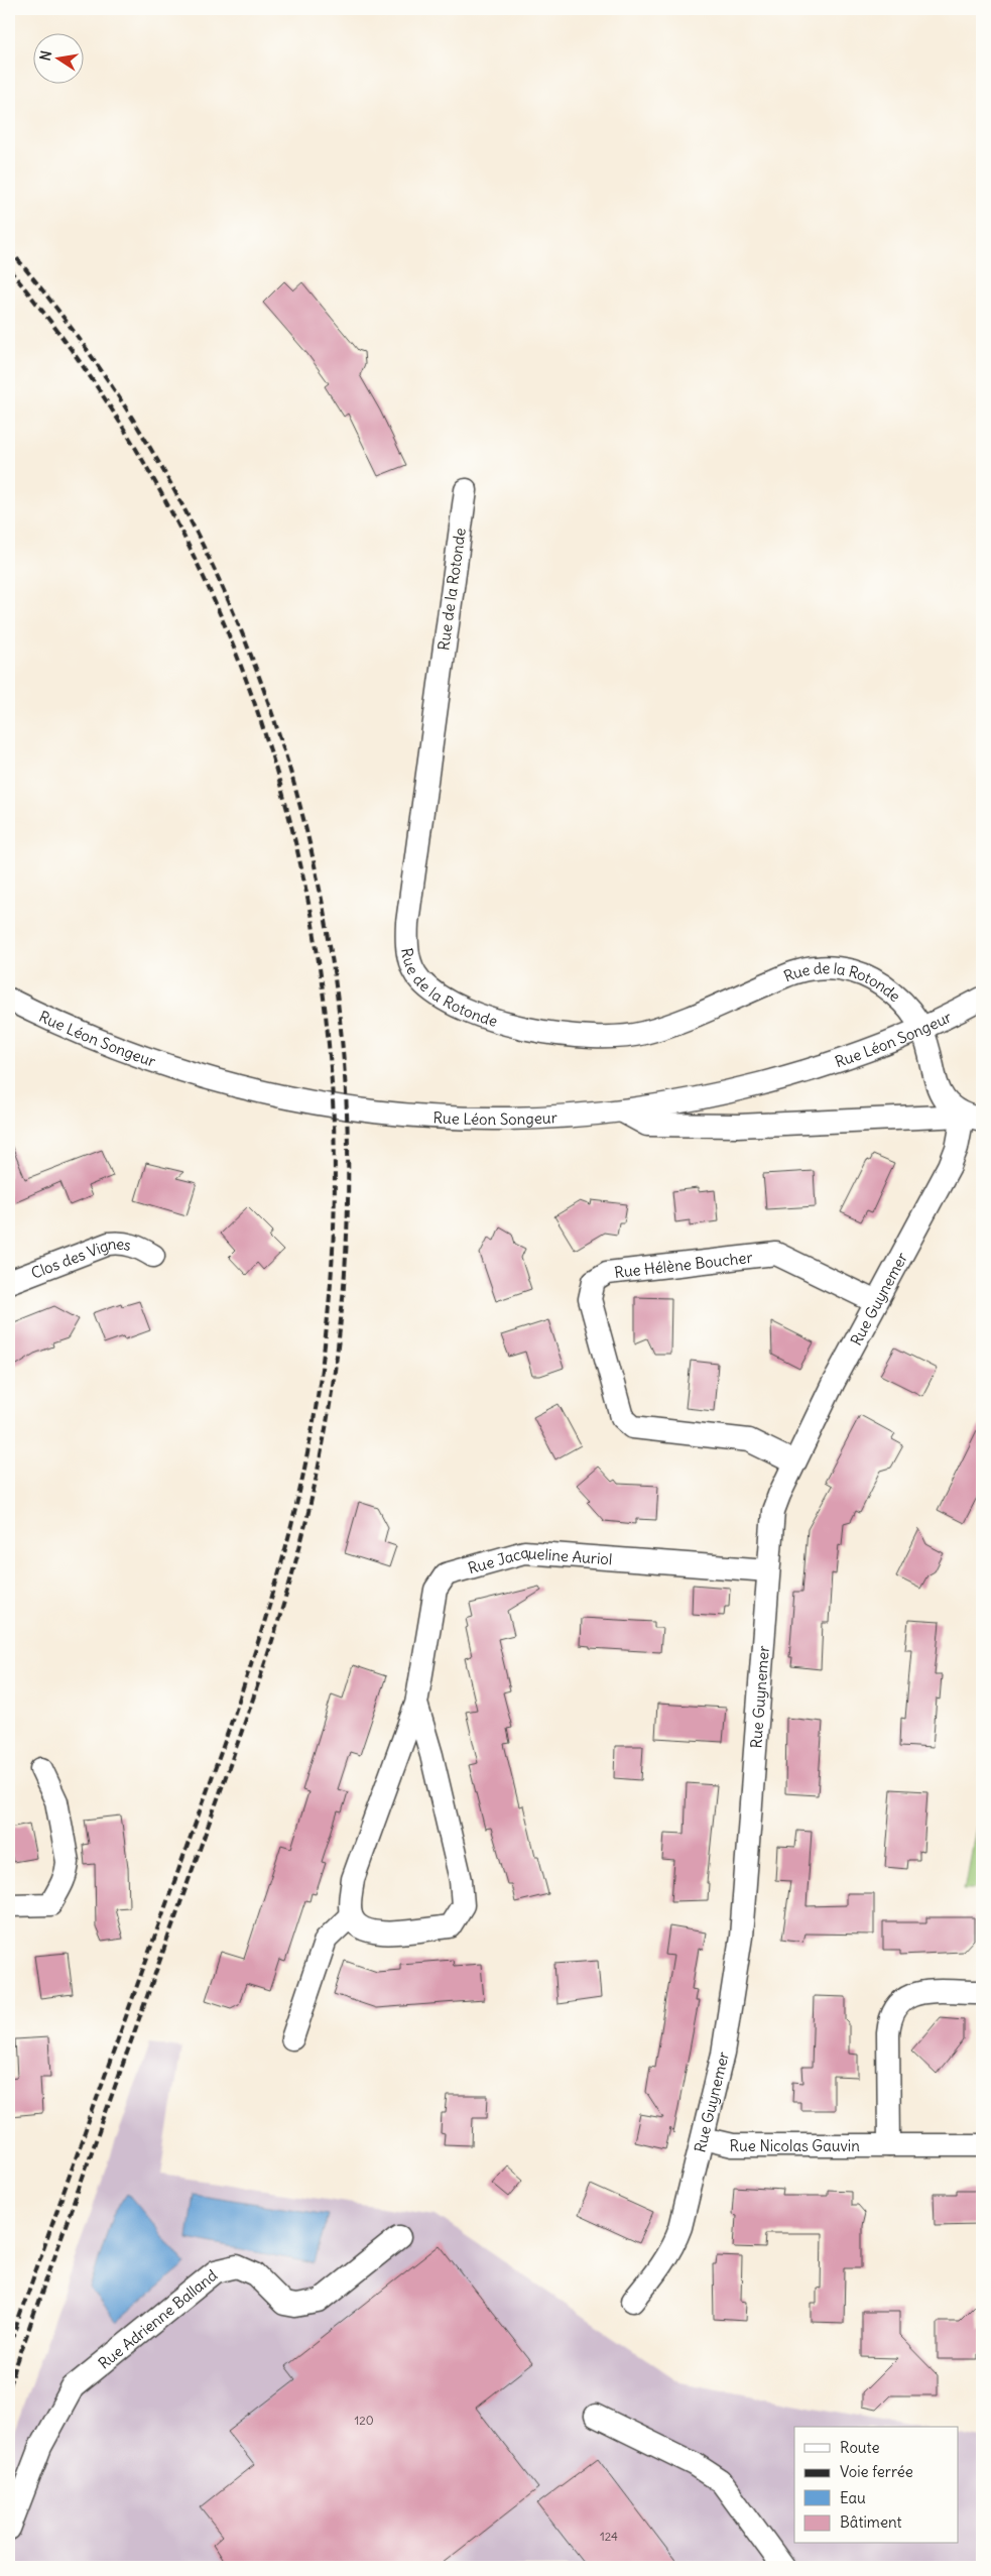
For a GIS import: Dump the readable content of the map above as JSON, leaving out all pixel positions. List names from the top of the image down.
{
  "streets": {
    "street": [
      "Rue de la Rotonde",
      "Rue Léon Songeur",
      "Clos des Vignes",
      "Rue Hélène Boucher",
      "Rue Guynemer",
      "Rue Jacqueline Auriol",
      "Rue Nicolas Gauvin",
      "Rue Adrienne Balland"
    ]
  },
  "crossings": [
    ["Rue de la Rotonde", "Rue Léon Songeur"],
    ["Rue Hélène Boucher", "Rue Guynemer"],
    ["Rue Guynemer", "Rue Jacqueline Auriol"],
    ["Rue Guynemer", "Rue Nicolas Gauvin"]
  ],
  "house_numbers": ["120", "124"],
  "legend": [
    "Route",
    "Voie ferrée",
    "Eau",
    "Bâtiment"
  ],
  "north": "left"
}
